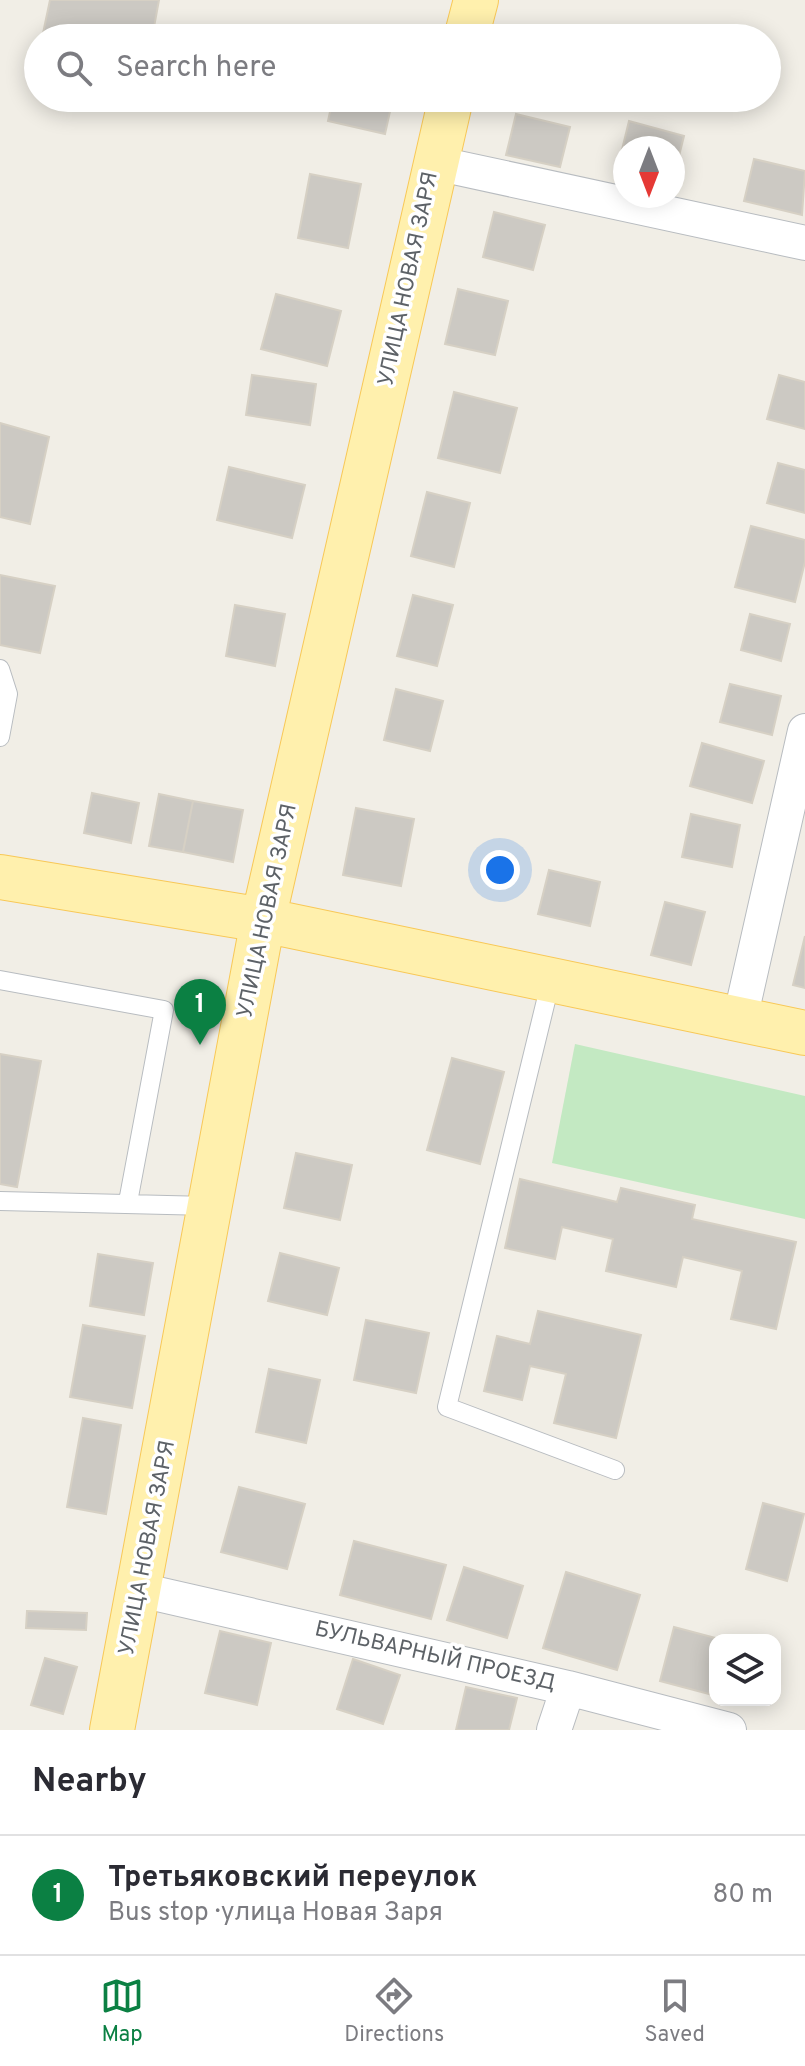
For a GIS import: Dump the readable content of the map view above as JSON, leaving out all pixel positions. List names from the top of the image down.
{
  "streets": {
    "main road": ["УЛИЦА НОВАЯ ЗАРЯ"],
    "street": ["БУЛЬВАРНЫЙ ПРОЕЗД"]
  },
  "crossings": [
    ["УЛИЦА НОВАЯ ЗАРЯ", "БУЛЬВАРНЫЙ ПРОЕЗД"]
  ],
  "north": "bottom",
  "page": {
    "search": "Search here",
    "pins": "1",
    "heading": "Nearby",
    "list": [
      {
        "mark": "1",
        "name": "Третьяковский переулок",
        "note": "Bus stop · улица Новая Заря",
        "value": "80 m"
      }
    ],
    "nav": ["Map", "Directions", "Saved"]
  }
}
